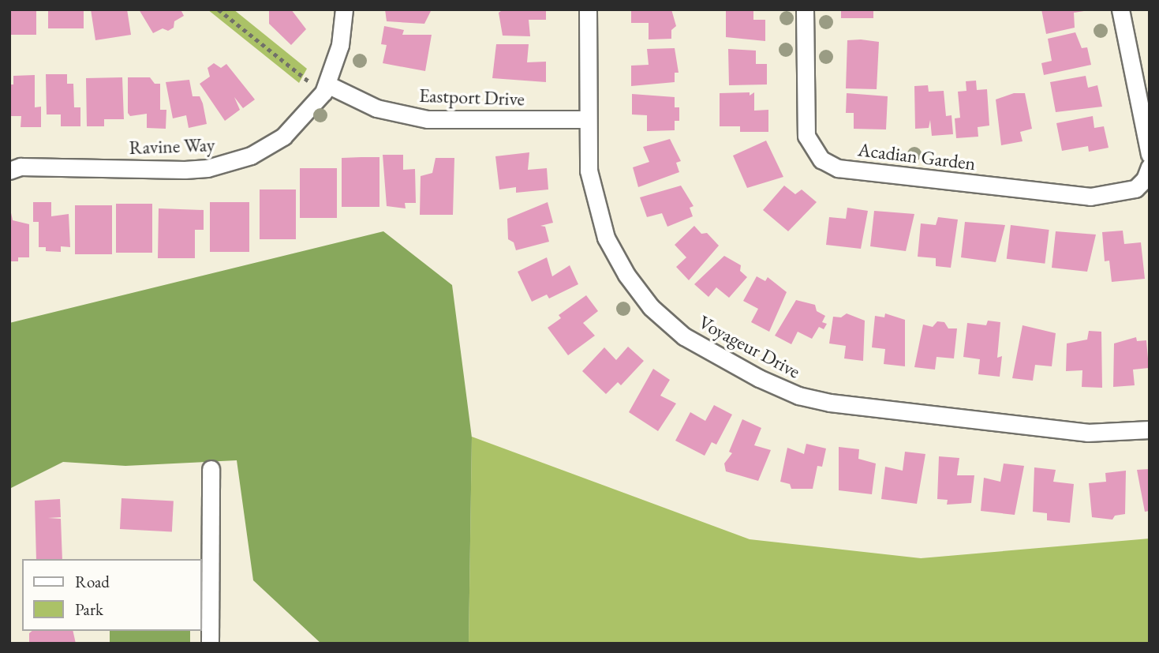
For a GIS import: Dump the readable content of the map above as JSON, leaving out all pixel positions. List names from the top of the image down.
{
  "streets": {
    "street": [
      "Eastport Drive",
      "Ravine Way",
      "Acadian Garden",
      "Voyageur Drive"
    ]
  },
  "crossings": [
    ["Eastport Drive", "Ravine Way"],
    ["Eastport Drive", "Voyageur Drive"]
  ],
  "legend": ["Road", "Park"]
}
